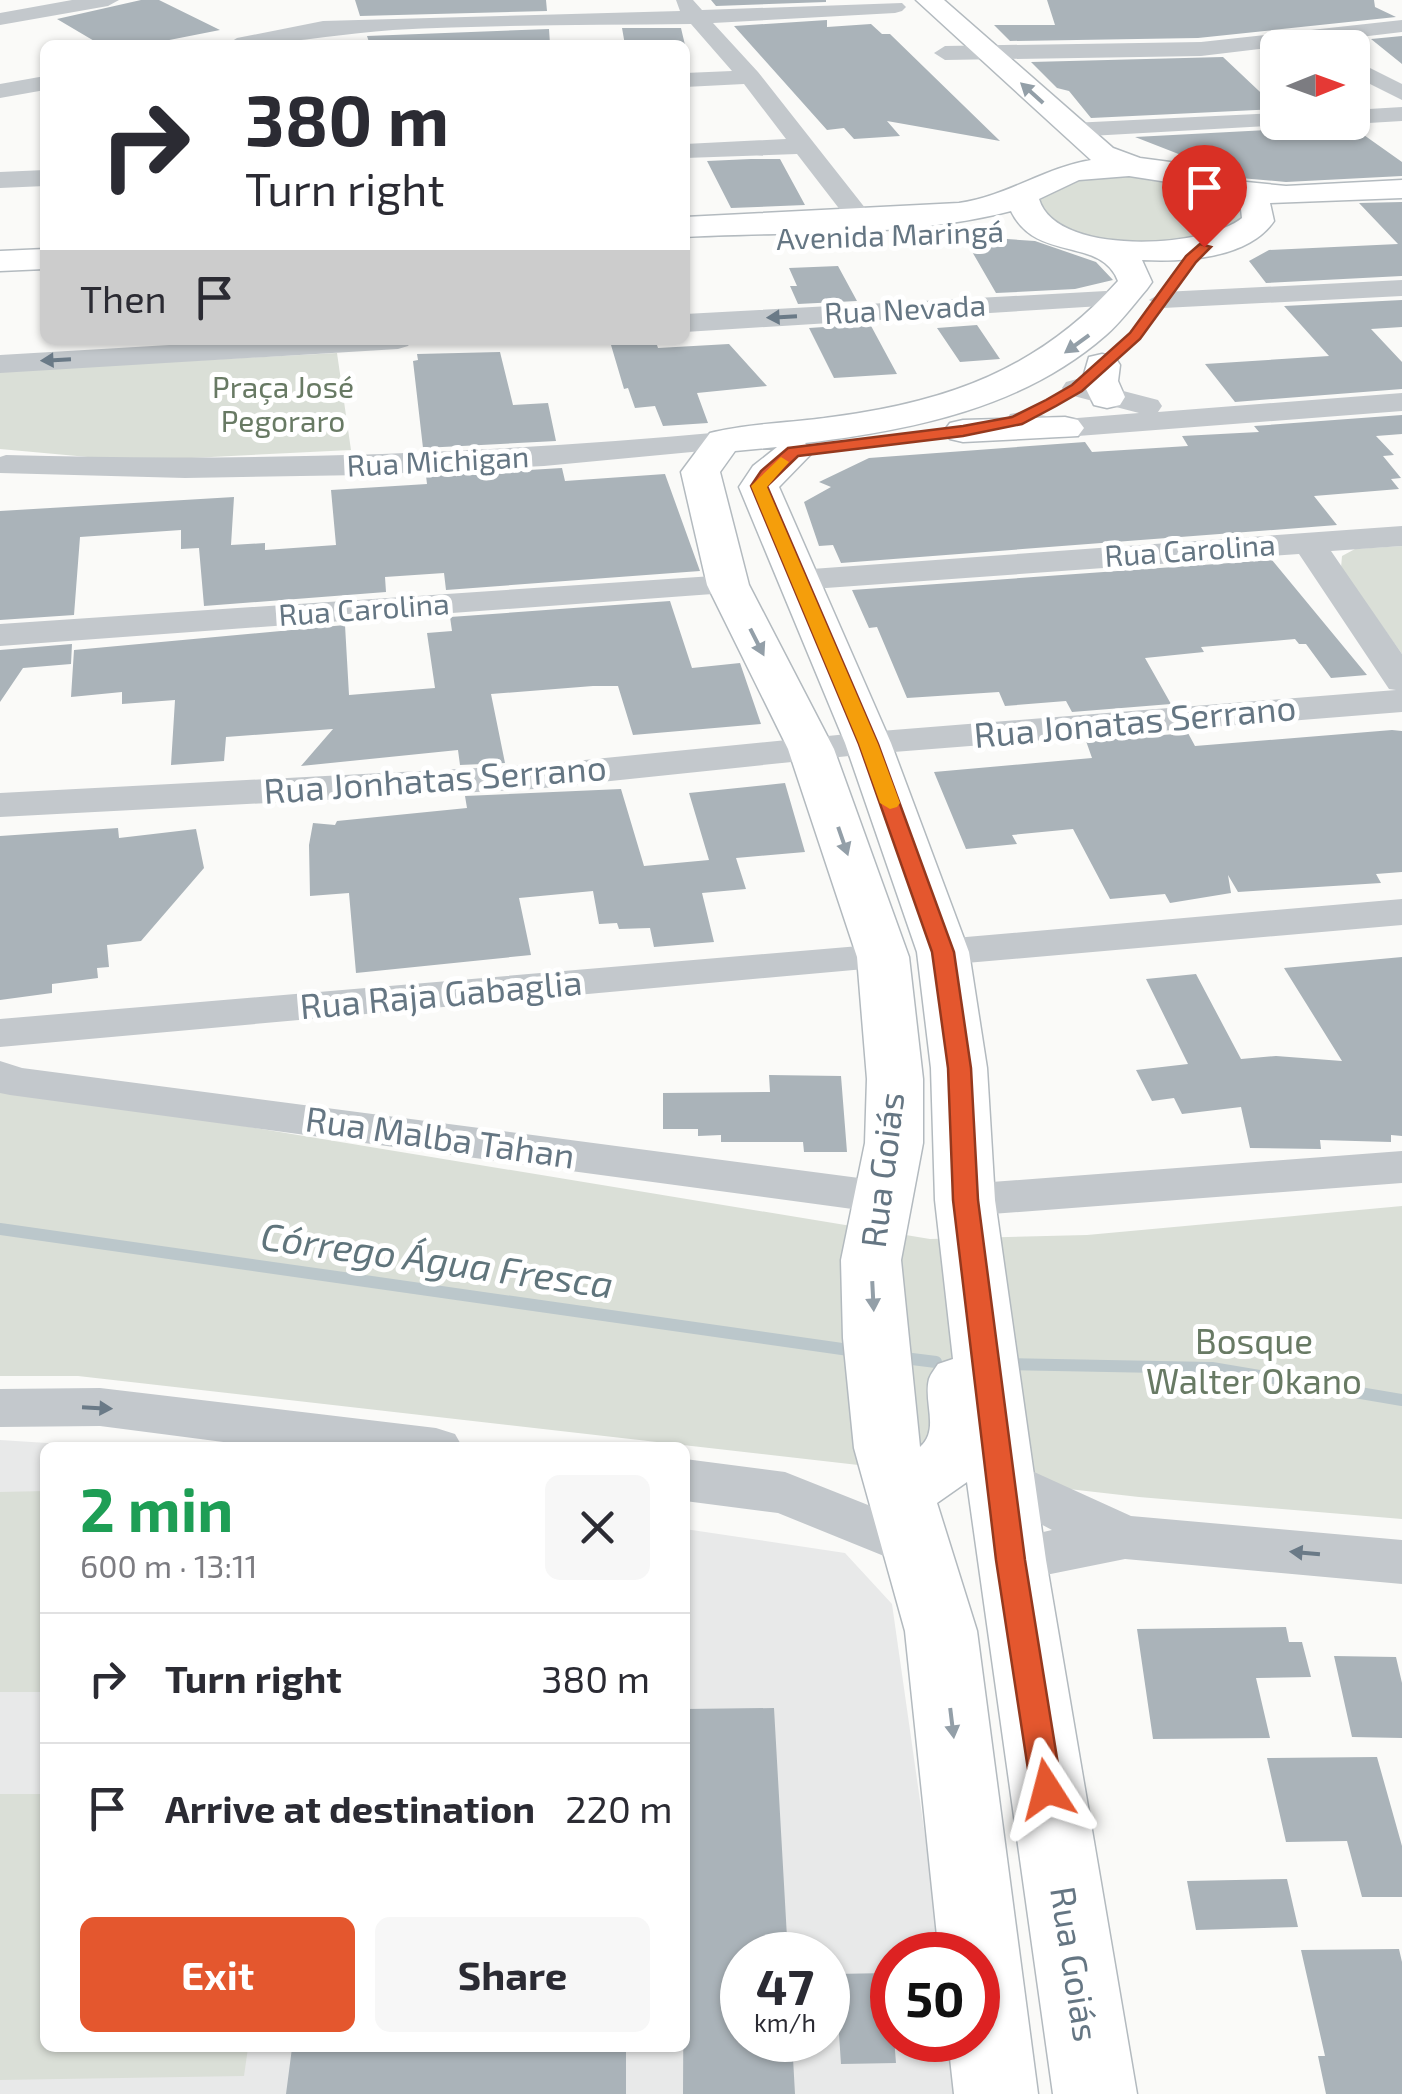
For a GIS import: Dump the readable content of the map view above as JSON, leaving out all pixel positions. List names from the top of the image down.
{
  "streets": {
    "main road": ["Avenida Maringá", "Rua Goiás"],
    "street": [
      "Rua Nevada",
      "Rua Michigan",
      "Rua Carolina",
      "Rua Jonatas Serrano",
      "Rua Jonhatas Serrano",
      "Rua Raja Gabaglia",
      "Rua Malba Tahan"
    ]
  },
  "crossings": [
    ["Rua Michigan", "Rua Goiás"],
    ["Rua Carolina", "Rua Goiás"],
    ["Rua Jonatas Serrano", "Rua Jonhatas Serrano"],
    ["Rua Jonatas Serrano", "Rua Goiás"],
    ["Rua Jonhatas Serrano", "Rua Goiás"],
    ["Rua Raja Gabaglia", "Rua Goiás"],
    ["Rua Malba Tahan", "Rua Goiás"]
  ],
  "water": ["Córrego Água Fresca"],
  "parks": ["Praça José Pegoraro", "Bosque Walter Okano"],
  "north": "right",
  "page": {
    "turn": ["380 m", "Turn right"],
    "then": "Then",
    "heading": ["2 min", "600 m · 13:11"],
    "list": [
      {
        "name": "Turn right",
        "value": "380 m"
      },
      {
        "name": "Arrive at destination",
        "value": "220 m"
      }
    ],
    "buttons": ["Exit", "Share"],
    "speed": "47 km/h",
    "limit": "50"
  }
}
